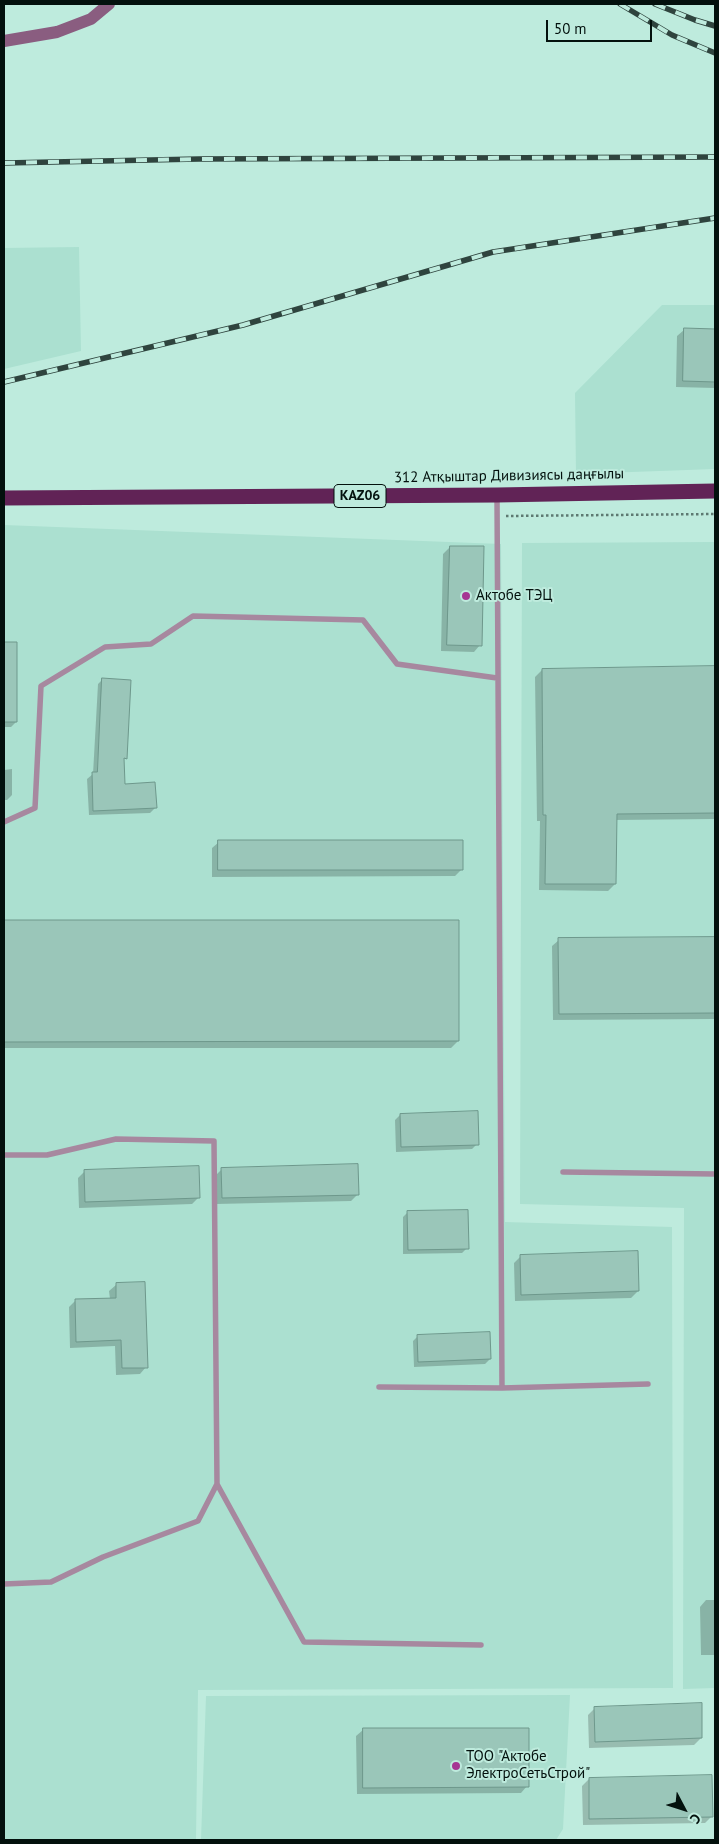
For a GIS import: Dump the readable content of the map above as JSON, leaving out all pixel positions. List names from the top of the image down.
{
  "streets": {
    "highway": ["312 Атқыштар Дивизиясы даңғылы", "KАZ06"]
  },
  "places": ["Актобе ТЭЦ", "ТОО \"Актобе ЭлектроСетьСтрой\""],
  "scale_bar": "50 m",
  "north": "bottom right"
}
